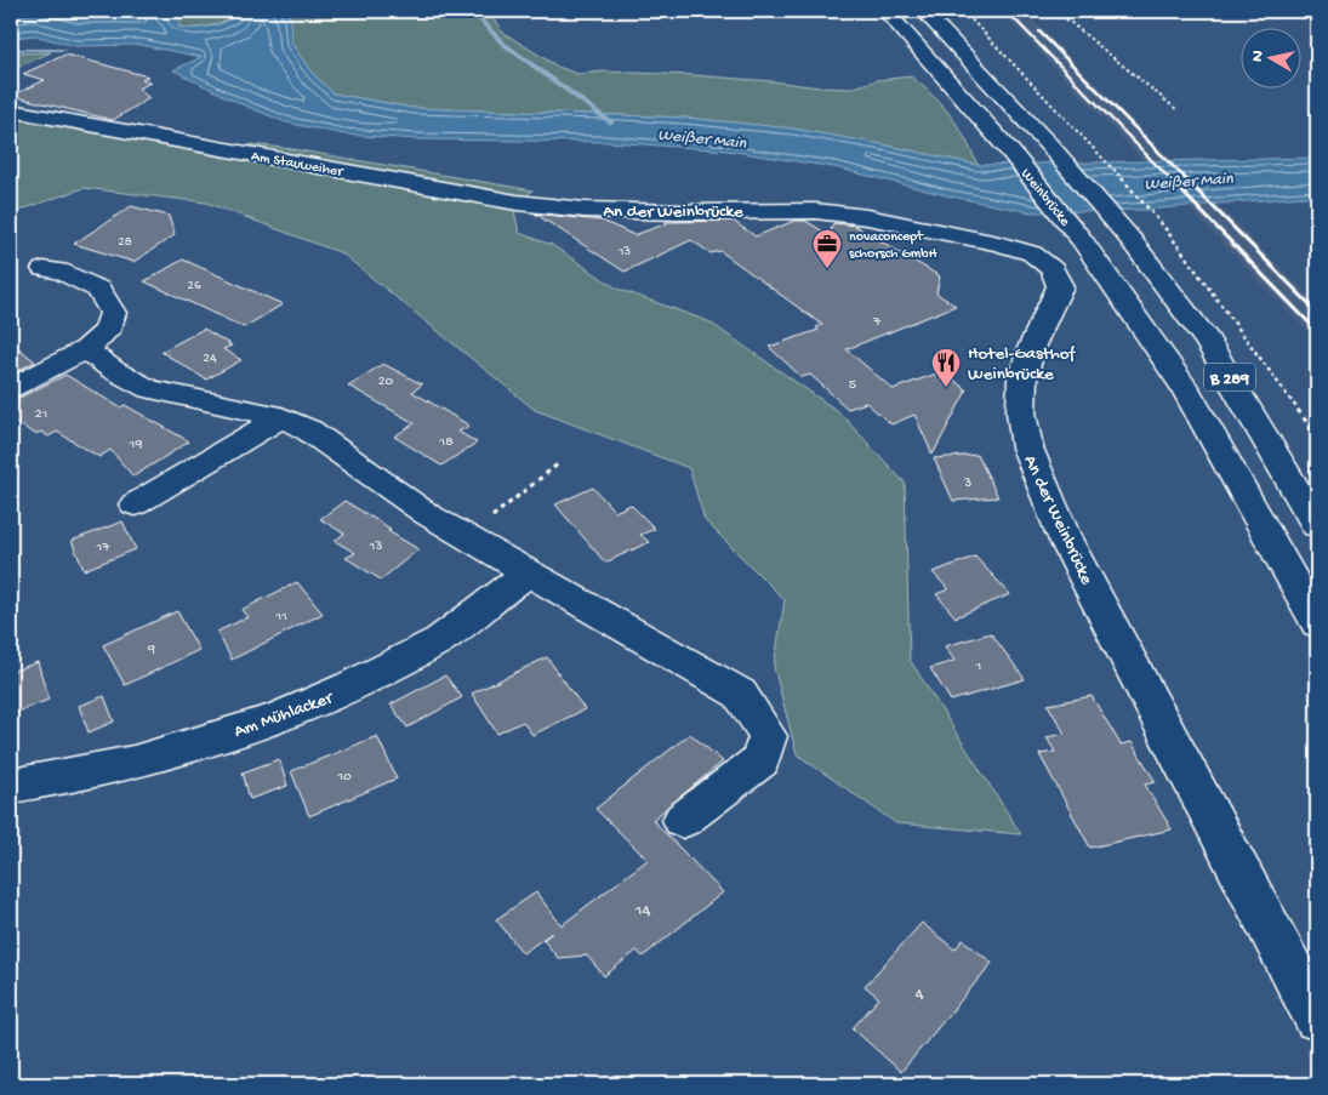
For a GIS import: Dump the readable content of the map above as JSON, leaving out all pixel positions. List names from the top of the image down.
{
  "streets": {
    "main road": [
      "Am Stauweiher",
      "Weinbrücke",
      "An der Weinbrücke",
      "B 289",
      "Am Mühlacker"
    ]
  },
  "crossings": [
    ["Am Stauweiher", "An der Weinbrücke"]
  ],
  "water": ["Weißer Main"],
  "places": {
    "office": ["novaconcept schorsch GmbH"],
    "restaurant": ["Hotel-Gasthof Weinbrücke"]
  },
  "house_numbers": [
    "28",
    "13",
    "26",
    "7",
    "24",
    "20",
    "5",
    "21",
    "18",
    "19",
    "3",
    "13",
    "17",
    "11",
    "9",
    "1",
    "10",
    "14",
    "4"
  ],
  "north": "left"
}
